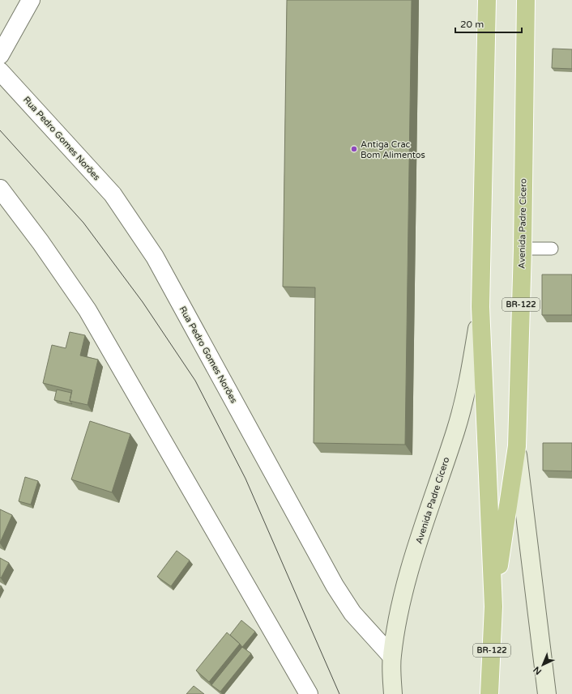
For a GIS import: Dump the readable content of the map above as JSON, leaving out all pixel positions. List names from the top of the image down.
{
  "streets": {
    "highway": ["Avenida Padre Cícero", "BR-122"],
    "street": ["Rua Pedro Gomes Norões"]
  },
  "crossings": [
    ["Rua Pedro Gomes Norões", "Avenida Padre Cícero"]
  ],
  "places": ["Antiga Crac Bom Alimentos"],
  "scale_bar": "20 m",
  "north": "bottom left"
}
